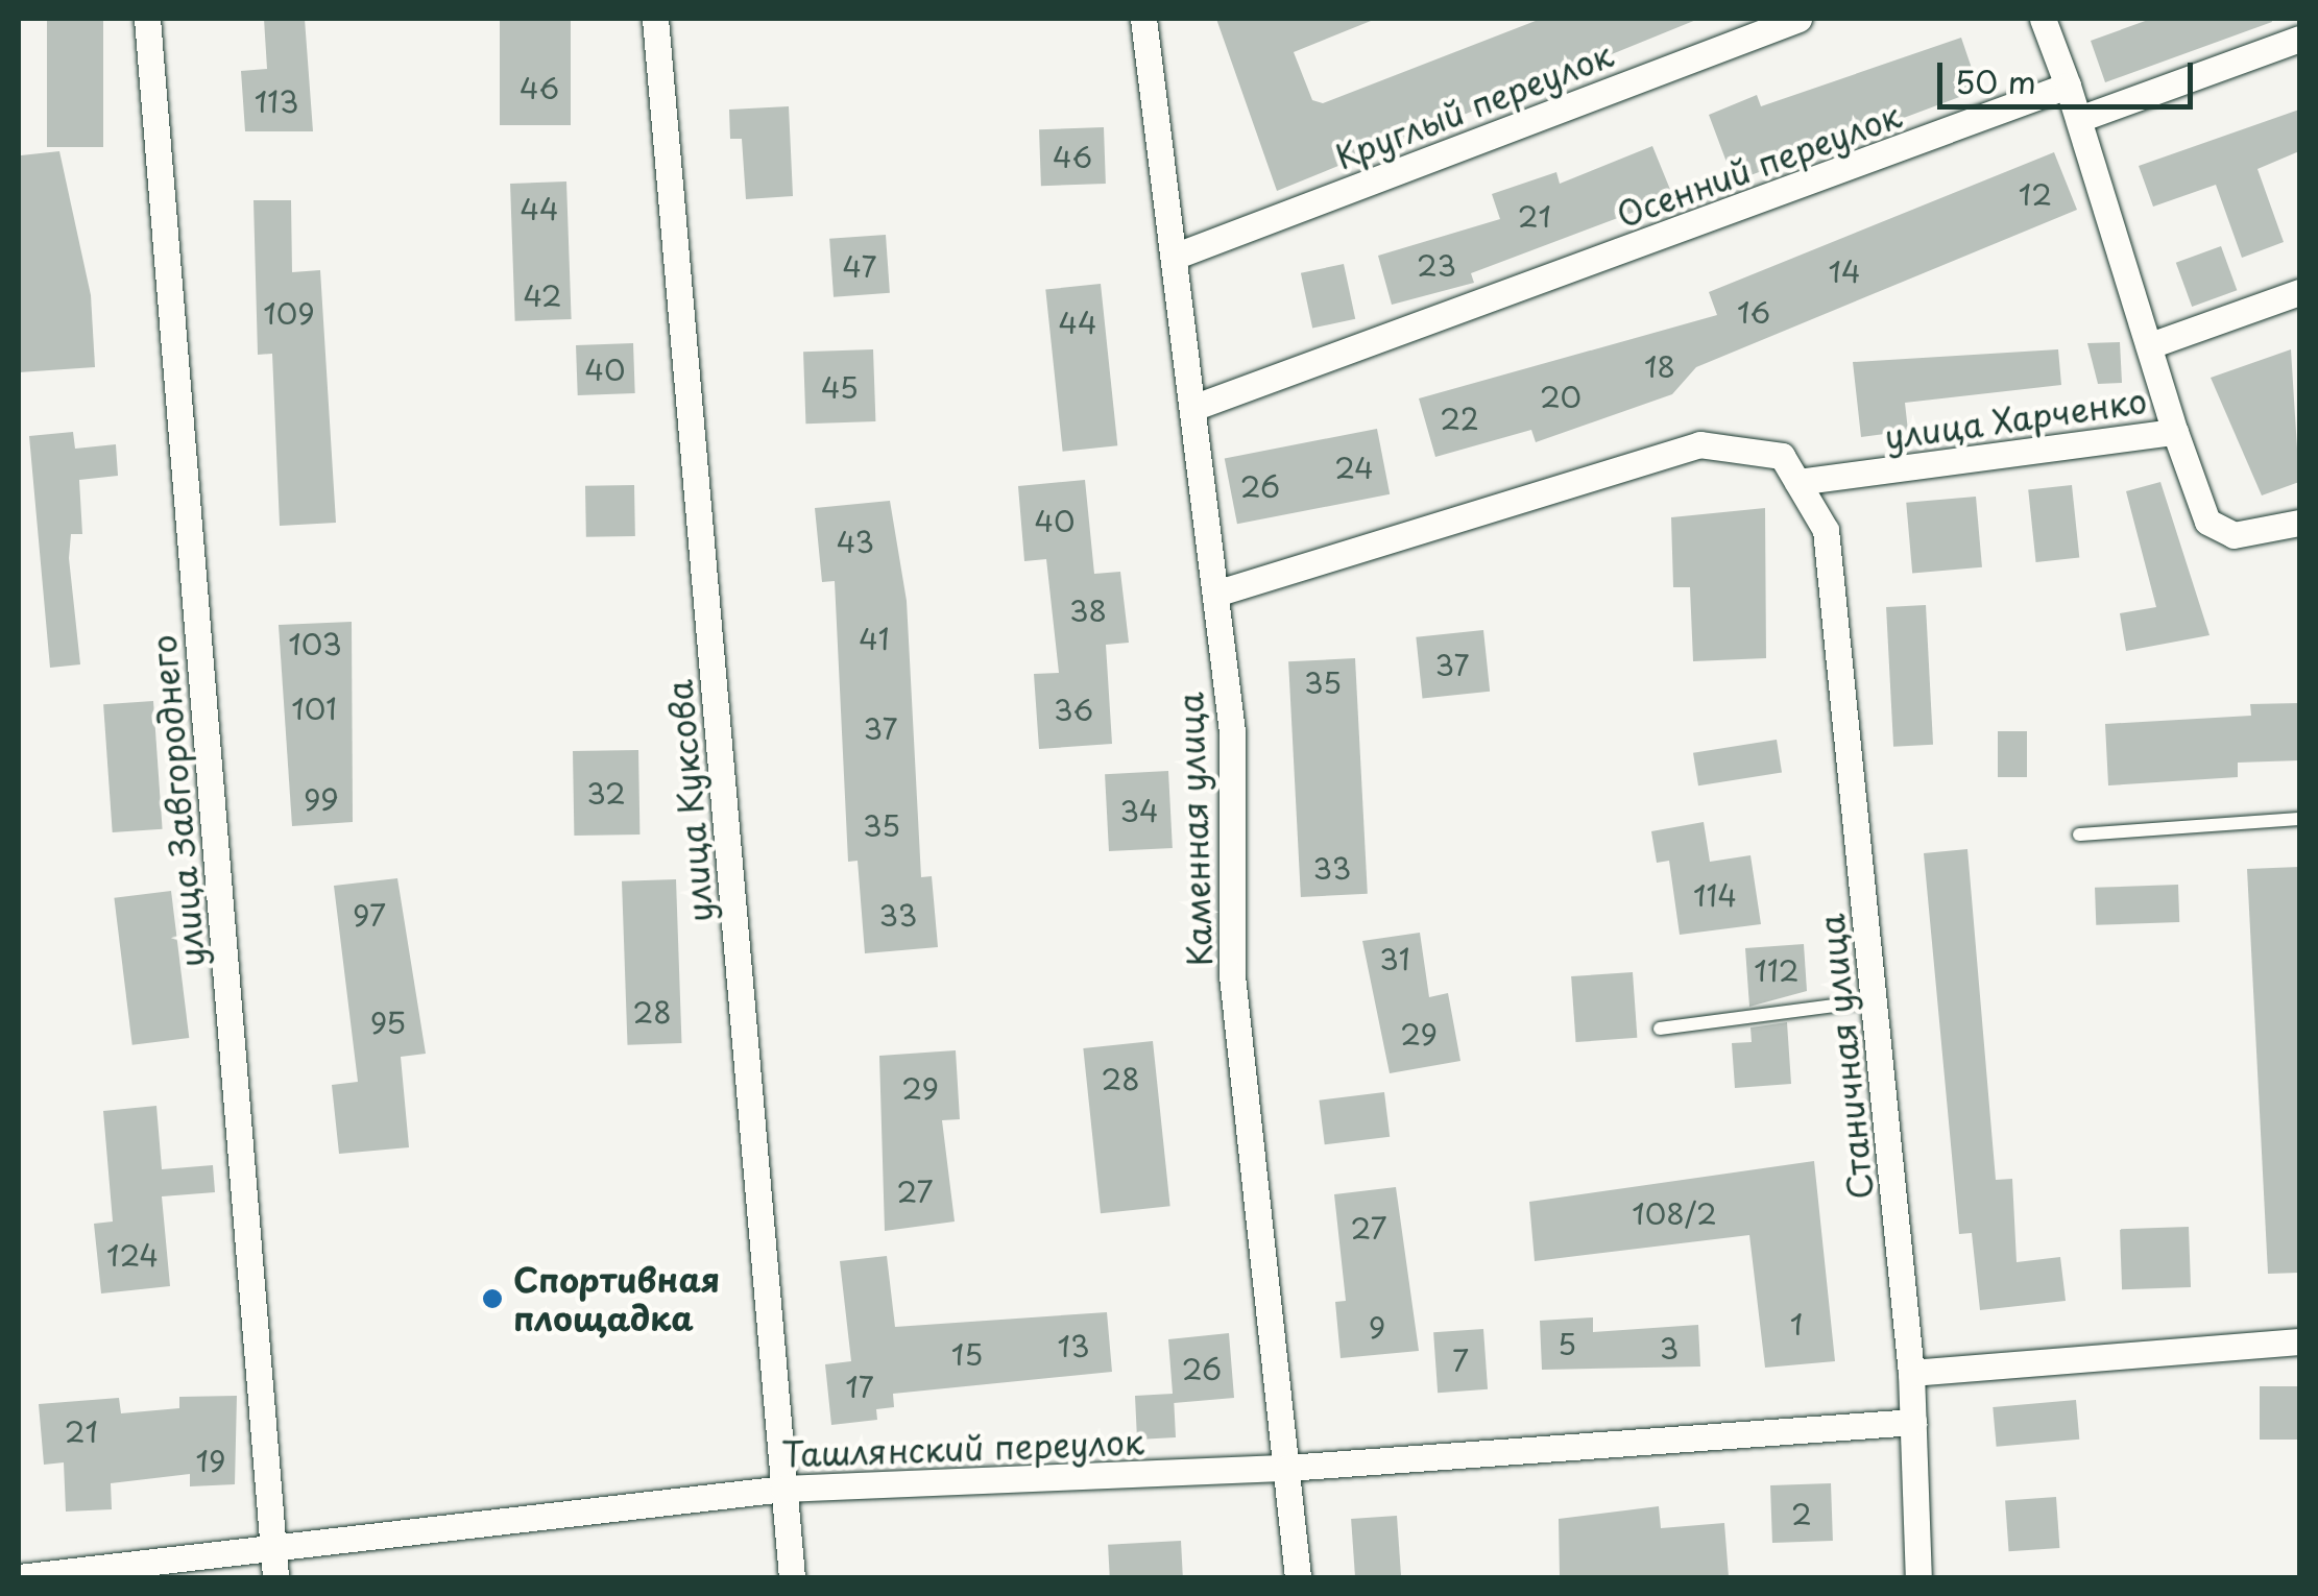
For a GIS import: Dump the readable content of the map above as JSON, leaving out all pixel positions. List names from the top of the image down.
{
  "streets": {
    "street": [
      "Круглый переулок",
      "Осенний переулок",
      "улица Харченко",
      "улица Завгороднего",
      "улица Куксова",
      "Каменная улица",
      "Станичная улица",
      "Ташлянский переулок"
    ]
  },
  "crossings": [
    ["Круглый переулок", "Каменная улица"],
    ["Осенний переулок", "Каменная улица"],
    ["улица Харченко", "Станичная улица"],
    ["улица Завгороднего", "Ташлянский переулок"],
    ["улица Куксова", "Ташлянский переулок"],
    ["Каменная улица", "Ташлянский переулок"],
    ["Станичная улица", "Ташлянский переулок"]
  ],
  "places": ["Спортивная площадка"],
  "house_numbers": [
    "46",
    "113",
    "46",
    "12",
    "44",
    "21",
    "23",
    "47",
    "14",
    "42",
    "16",
    "109",
    "44",
    "18",
    "40",
    "45",
    "20",
    "22",
    "24",
    "26",
    "40",
    "43",
    "38",
    "41",
    "103",
    "37",
    "35",
    "101",
    "36",
    "37",
    "32",
    "99",
    "34",
    "35",
    "33",
    "114",
    "97",
    "33",
    "31",
    "112",
    "28",
    "95",
    "29",
    "28",
    "29",
    "27",
    "108/2",
    "27",
    "124",
    "1",
    "9",
    "5",
    "13",
    "3",
    "15",
    "7",
    "26",
    "17",
    "21",
    "19",
    "2"
  ],
  "scale_bar": "50 m"
}
